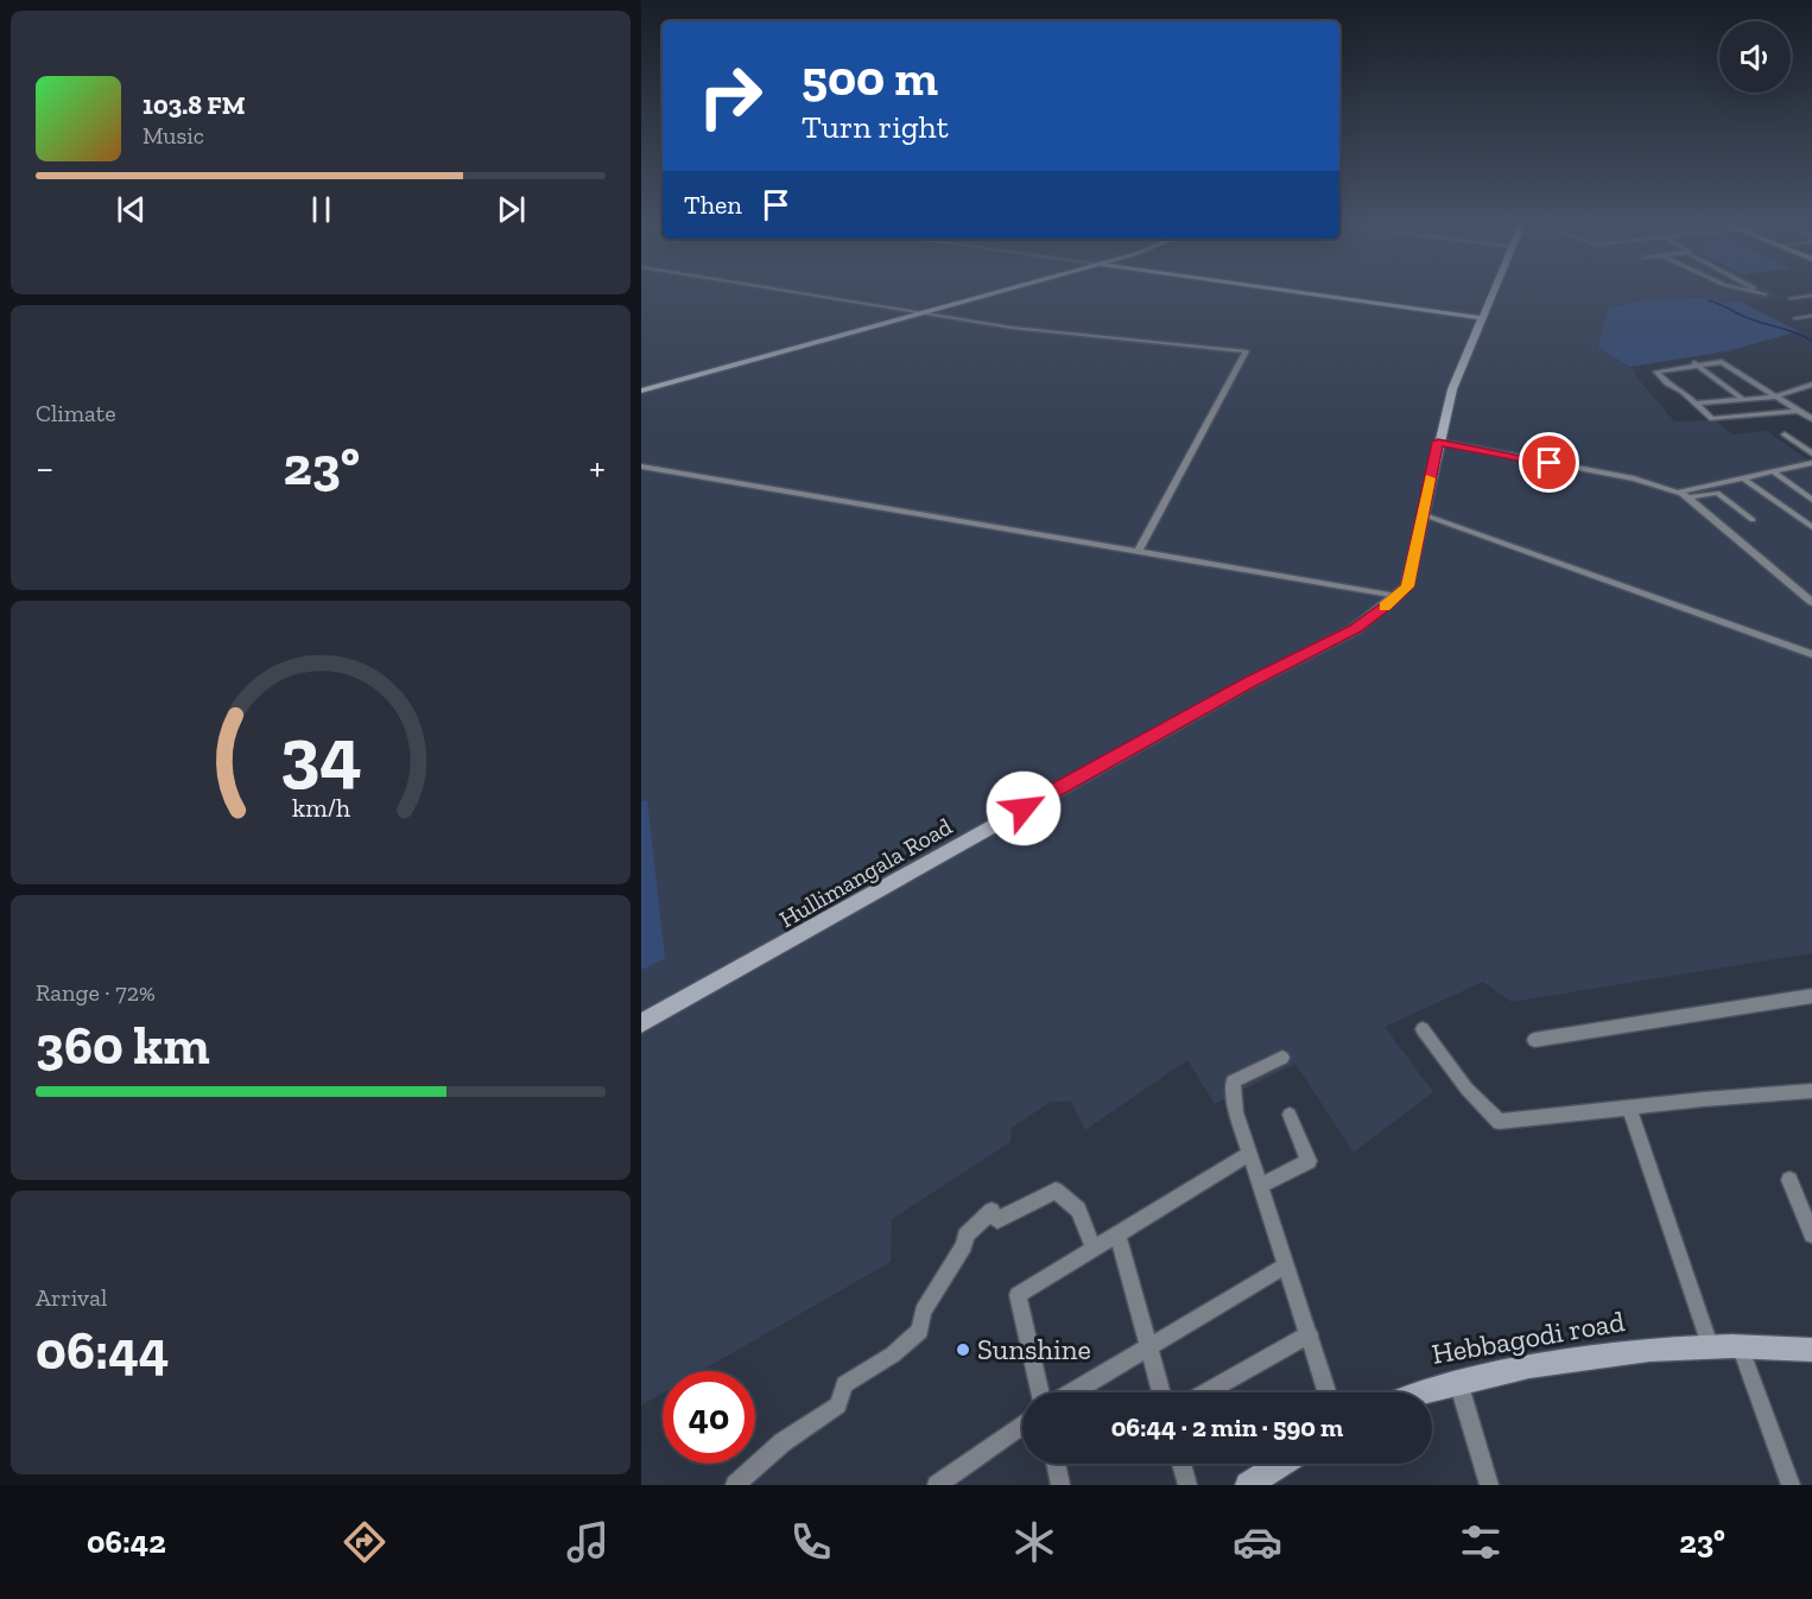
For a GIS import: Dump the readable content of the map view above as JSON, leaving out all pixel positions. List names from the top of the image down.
{
  "streets": {
    "street": ["Hullimangala Road", "Hebbagodi road"]
  },
  "places": ["Sunshine"],
  "page": {
    "turn": ["500 m", "Turn right"],
    "song": ["103.8 FM", "Music"],
    "then": "Then",
    "tile": [
      "Climate",
      ["Range · 72%", "360 km"],
      ["Arrival", "06:44"]
    ],
    "heat": ["−", "23°", "+"],
    "limit": "40",
    "trip": "06:44 · 2 min · 590 m",
    "tabs": ["06:42", "23°"],
    "gauge": ["34", "km/h"]
  }
}
